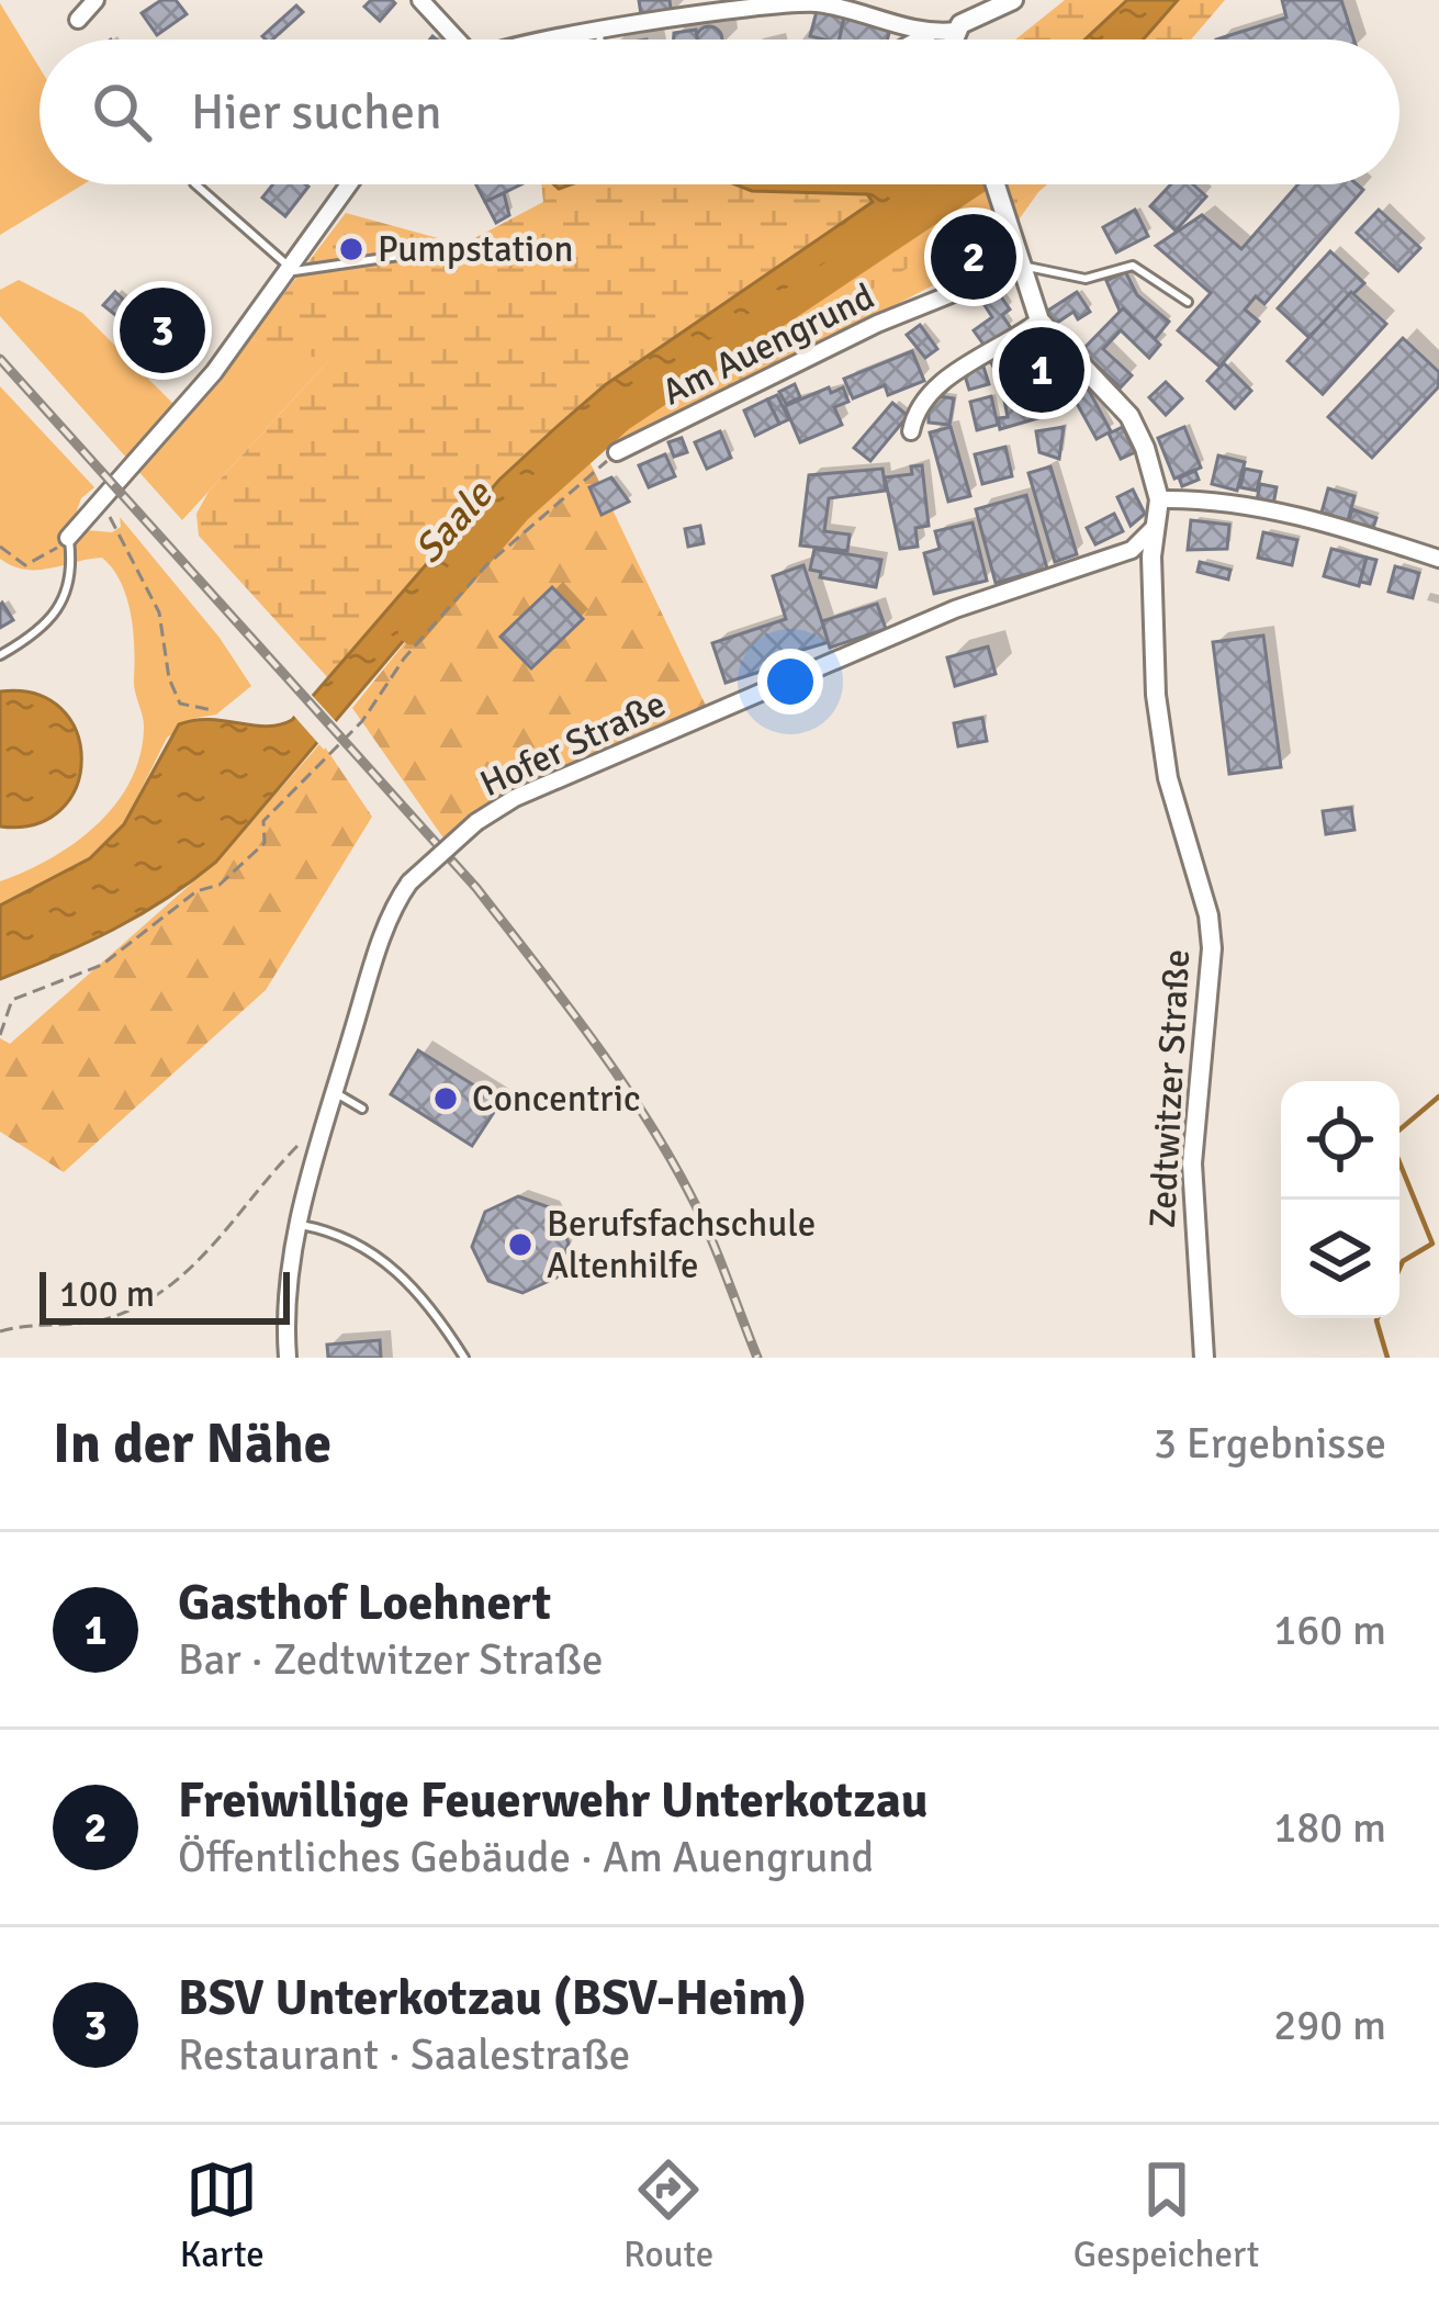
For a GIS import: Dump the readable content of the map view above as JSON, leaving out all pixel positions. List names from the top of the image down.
{
  "streets": {
    "street": ["Am Auengrund", "Hofer Straße", "Zedtwitzer Straße"]
  },
  "crossings": [
    ["Am Auengrund", "Zedtwitzer Straße"],
    ["Hofer Straße", "Zedtwitzer Straße"]
  ],
  "water": ["Saale"],
  "places": ["Pumpstation", "Concentric", "Berufsfachschule Altenhilfe"],
  "scale_bar": "100 m",
  "page": {
    "search": "Hier suchen",
    "pins": ["2", "3", "1"],
    "scale": "100 m",
    "heading": ["In der Nähe", "3 Ergebnisse"],
    "list": [
      {
        "mark": "1",
        "name": "Gasthof Loehnert",
        "note": "Bar · Zedtwitzer Straße",
        "value": "160 m"
      },
      {
        "mark": "2",
        "name": "Freiwillige Feuerwehr Unterkotzau",
        "note": "Öffentliches Gebäude · Am Auengrund",
        "value": "180 m"
      },
      {
        "mark": "3",
        "name": "BSV Unterkotzau (BSV-Heim)",
        "note": "Restaurant · Saalestraße",
        "value": "290 m"
      }
    ],
    "nav": ["Karte", "Route", "Gespeichert"]
  }
}
